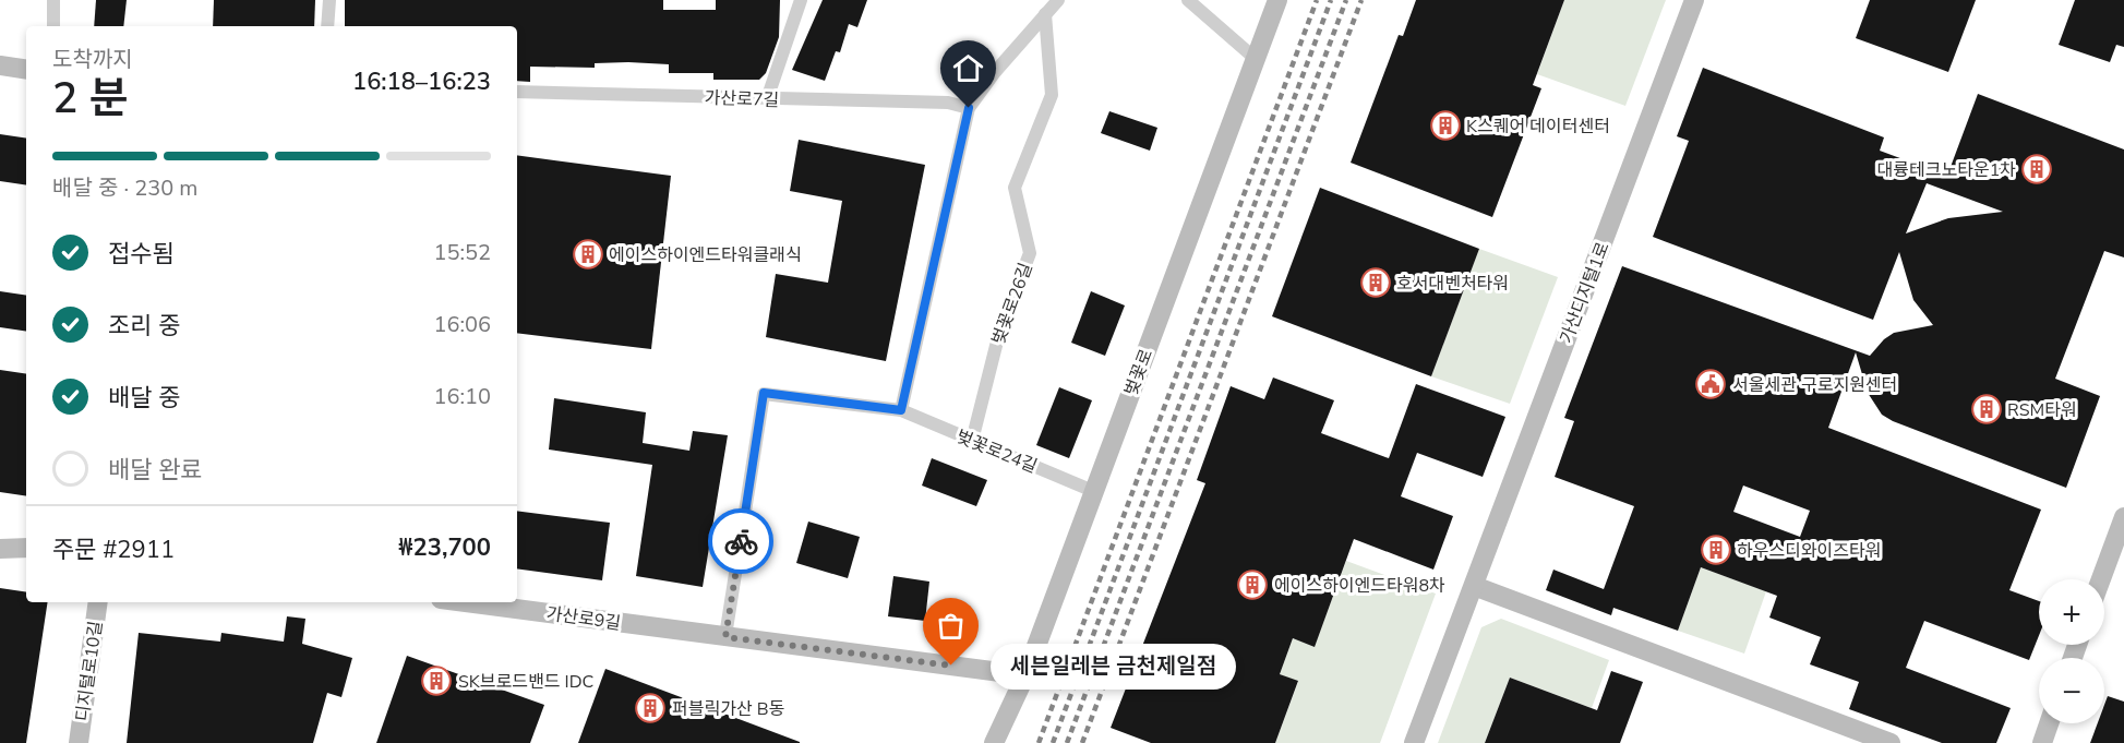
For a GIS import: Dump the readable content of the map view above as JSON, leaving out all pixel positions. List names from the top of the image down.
{
  "streets": {
    "street": [
      "가산로7길",
      "가산디지털1로",
      "벚꽃로26길",
      "벚꽃로",
      "벚꽃로24길",
      "가산로9길",
      "디지털로10길"
    ]
  },
  "crossings": [
    ["벚꽃로26길", "벚꽃로24길"],
    ["벚꽃로", "벚꽃로24길"],
    ["벚꽃로", "가산로9길"],
    ["벚꽃로24길", "가산로9길"]
  ],
  "places": {
    "building": [
      "K스퀘어 데이터센터",
      "대륭테크노타운1차",
      "에이스하이엔드타워클래식",
      "호서대벤처타워",
      "RSM타워",
      "하우스디와이즈타워",
      "에이스하이엔드타워8차",
      "SK브로드밴드 IDC",
      "퍼블릭가산 B동"
    ],
    "public building": ["서울세관 구로지원센터"],
    "other": ["세븐일레븐 금천제일점"]
  },
  "page": {
    "heading": ["2 분", "도착까지", "16:18–16:23"],
    "panel": ["주문 #2911", "₩23,700"],
    "bar": "배달 중 · 230 m",
    "list": [
      ["접수됨", "15:52"],
      ["조리 중", "16:06"],
      ["배달 중", "16:10"],
      "배달 완료"
    ],
    "map_buttons": ["+", "−"],
    "bubble": "세븐일레븐 금천제일점"
  }
}
